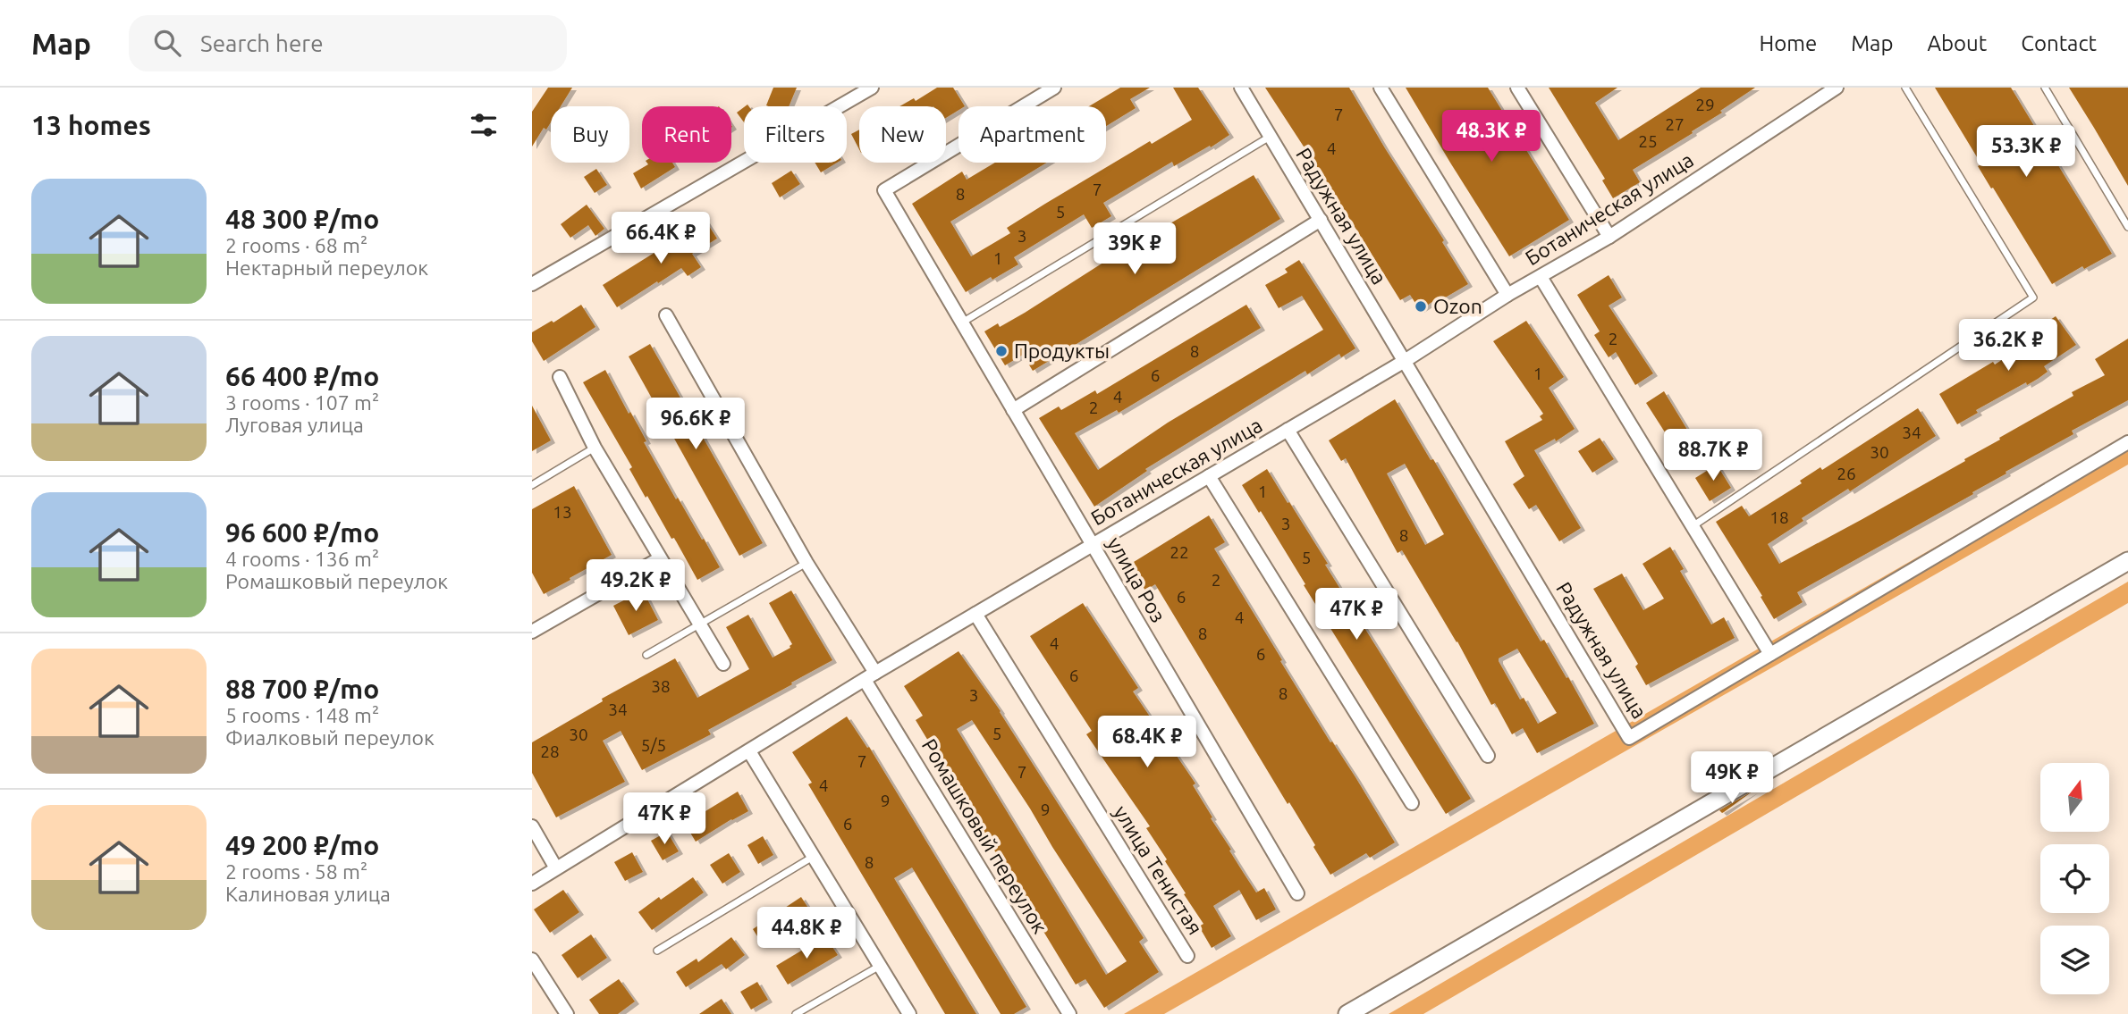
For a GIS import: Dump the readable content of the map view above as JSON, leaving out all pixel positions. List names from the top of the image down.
{
  "streets": {
    "street": [
      "Ботаническая улица",
      "Радужная улица",
      "улица Роз",
      "Ромашковый переулок",
      "улица Тенистая"
    ]
  },
  "crossings": [
    ["Ботаническая улица", "Радужная улица"],
    ["Ботаническая улица", "улица Роз"],
    ["Ботаническая улица", "Ромашковый переулок"],
    ["Ботаническая улица", "улица Тенистая"]
  ],
  "places": ["Ozon", "Продукты"],
  "house_numbers": [
    "29",
    "7",
    "27",
    "25",
    "4",
    "7",
    "8",
    "5",
    "3",
    "1",
    "2",
    "8",
    "1",
    "6",
    "4",
    "2",
    "34",
    "30",
    "26",
    "1",
    "13",
    "18",
    "3",
    "8",
    "22",
    "5",
    "2",
    "6",
    "4",
    "8",
    "4",
    "6",
    "6",
    "38",
    "8",
    "3",
    "34",
    "5",
    "30",
    "5/5",
    "28",
    "7",
    "7",
    "4",
    "9",
    "9",
    "6",
    "8"
  ],
  "north": "top",
  "page": {
    "header": "Map",
    "search": "Search here",
    "nav": [
      "Home",
      "Map",
      "About",
      "Contact"
    ],
    "heading": "13 homes",
    "chip": [
      "Buy",
      "Rent",
      "Filters",
      "New",
      "Apartment"
    ],
    "price": [
      "48.3K ₽",
      "53.3K ₽",
      "66.4K ₽",
      "39K ₽",
      "36.2K ₽",
      "96.6K ₽",
      "88.7K ₽",
      "49.2K ₽",
      "47K ₽",
      "68.4K ₽",
      "49K ₽",
      "47K ₽",
      "44.8K ₽"
    ],
    "list": [
      {
        "name": "48 300 ₽/mo",
        "note": "2 rooms · 68 m² · Нектарный переулок"
      },
      {
        "name": "66 400 ₽/mo",
        "note": "3 rooms · 107 m² · Луговая улица"
      },
      {
        "name": "96 600 ₽/mo",
        "note": "4 rooms · 136 m² · Ромашковый переулок"
      },
      {
        "name": "88 700 ₽/mo",
        "note": "5 rooms · 148 m² · Фиалковый переулок"
      },
      {
        "name": "49 200 ₽/mo",
        "note": "2 rooms · 58 m² · Калиновая улица"
      }
    ]
  }
}
